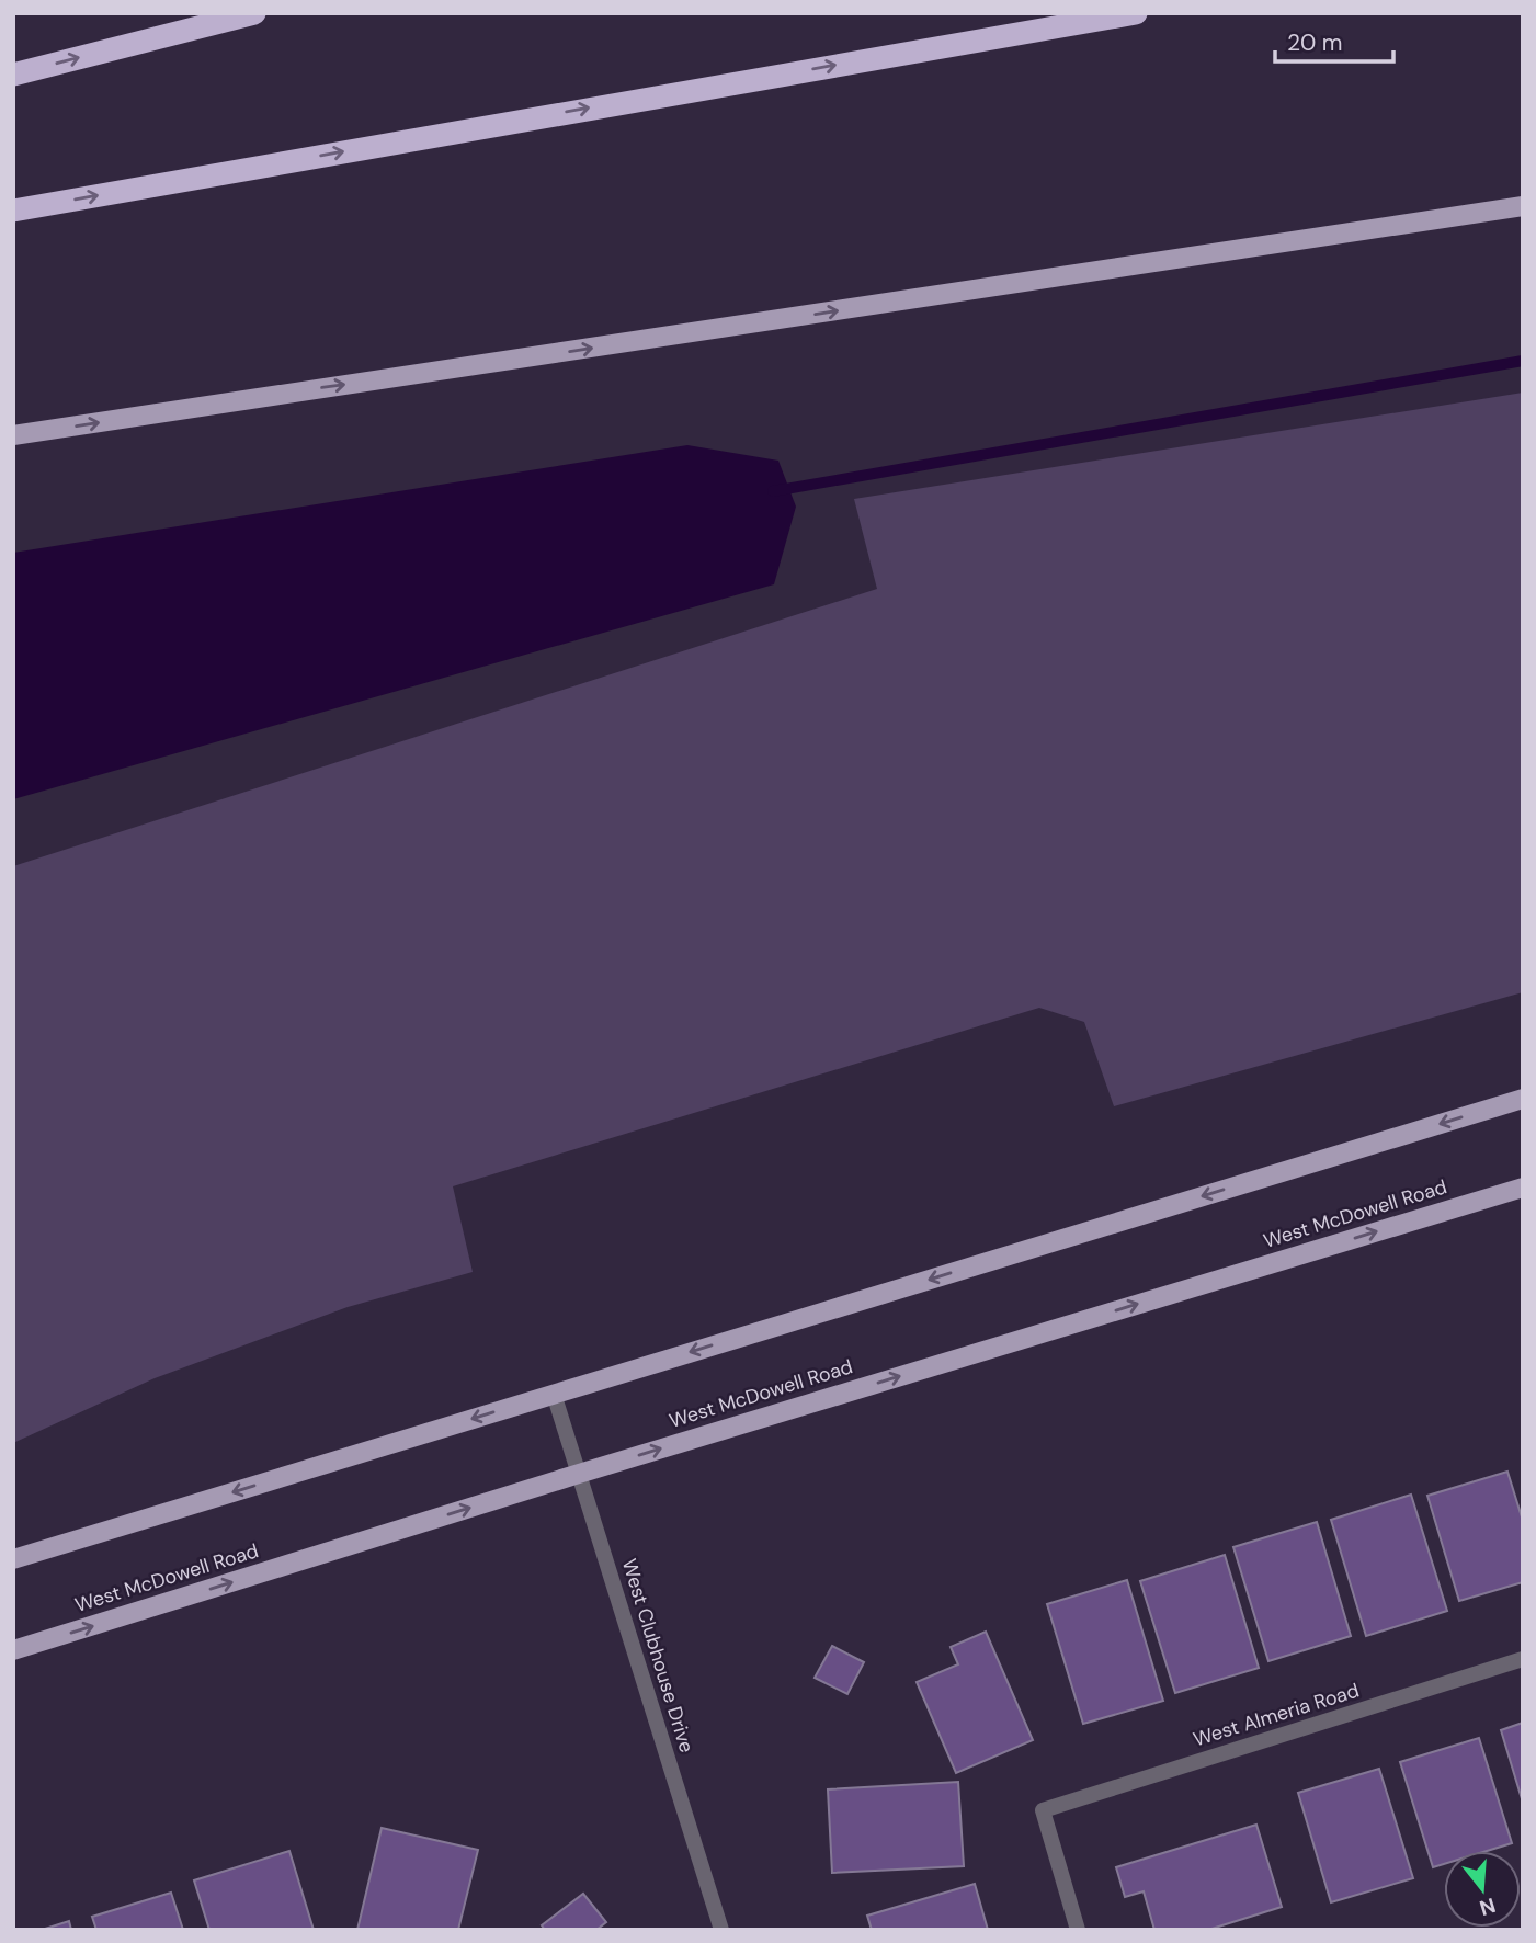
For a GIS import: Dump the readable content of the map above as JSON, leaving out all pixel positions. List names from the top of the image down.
{
  "streets": {
    "main road": ["West McDowell Road"],
    "street": ["West Clubhouse Drive", "West Almeria Road"]
  },
  "crossings": [
    ["West McDowell Road", "West Clubhouse Drive"]
  ],
  "scale_bar": "20 m",
  "north": "bottom"
}
